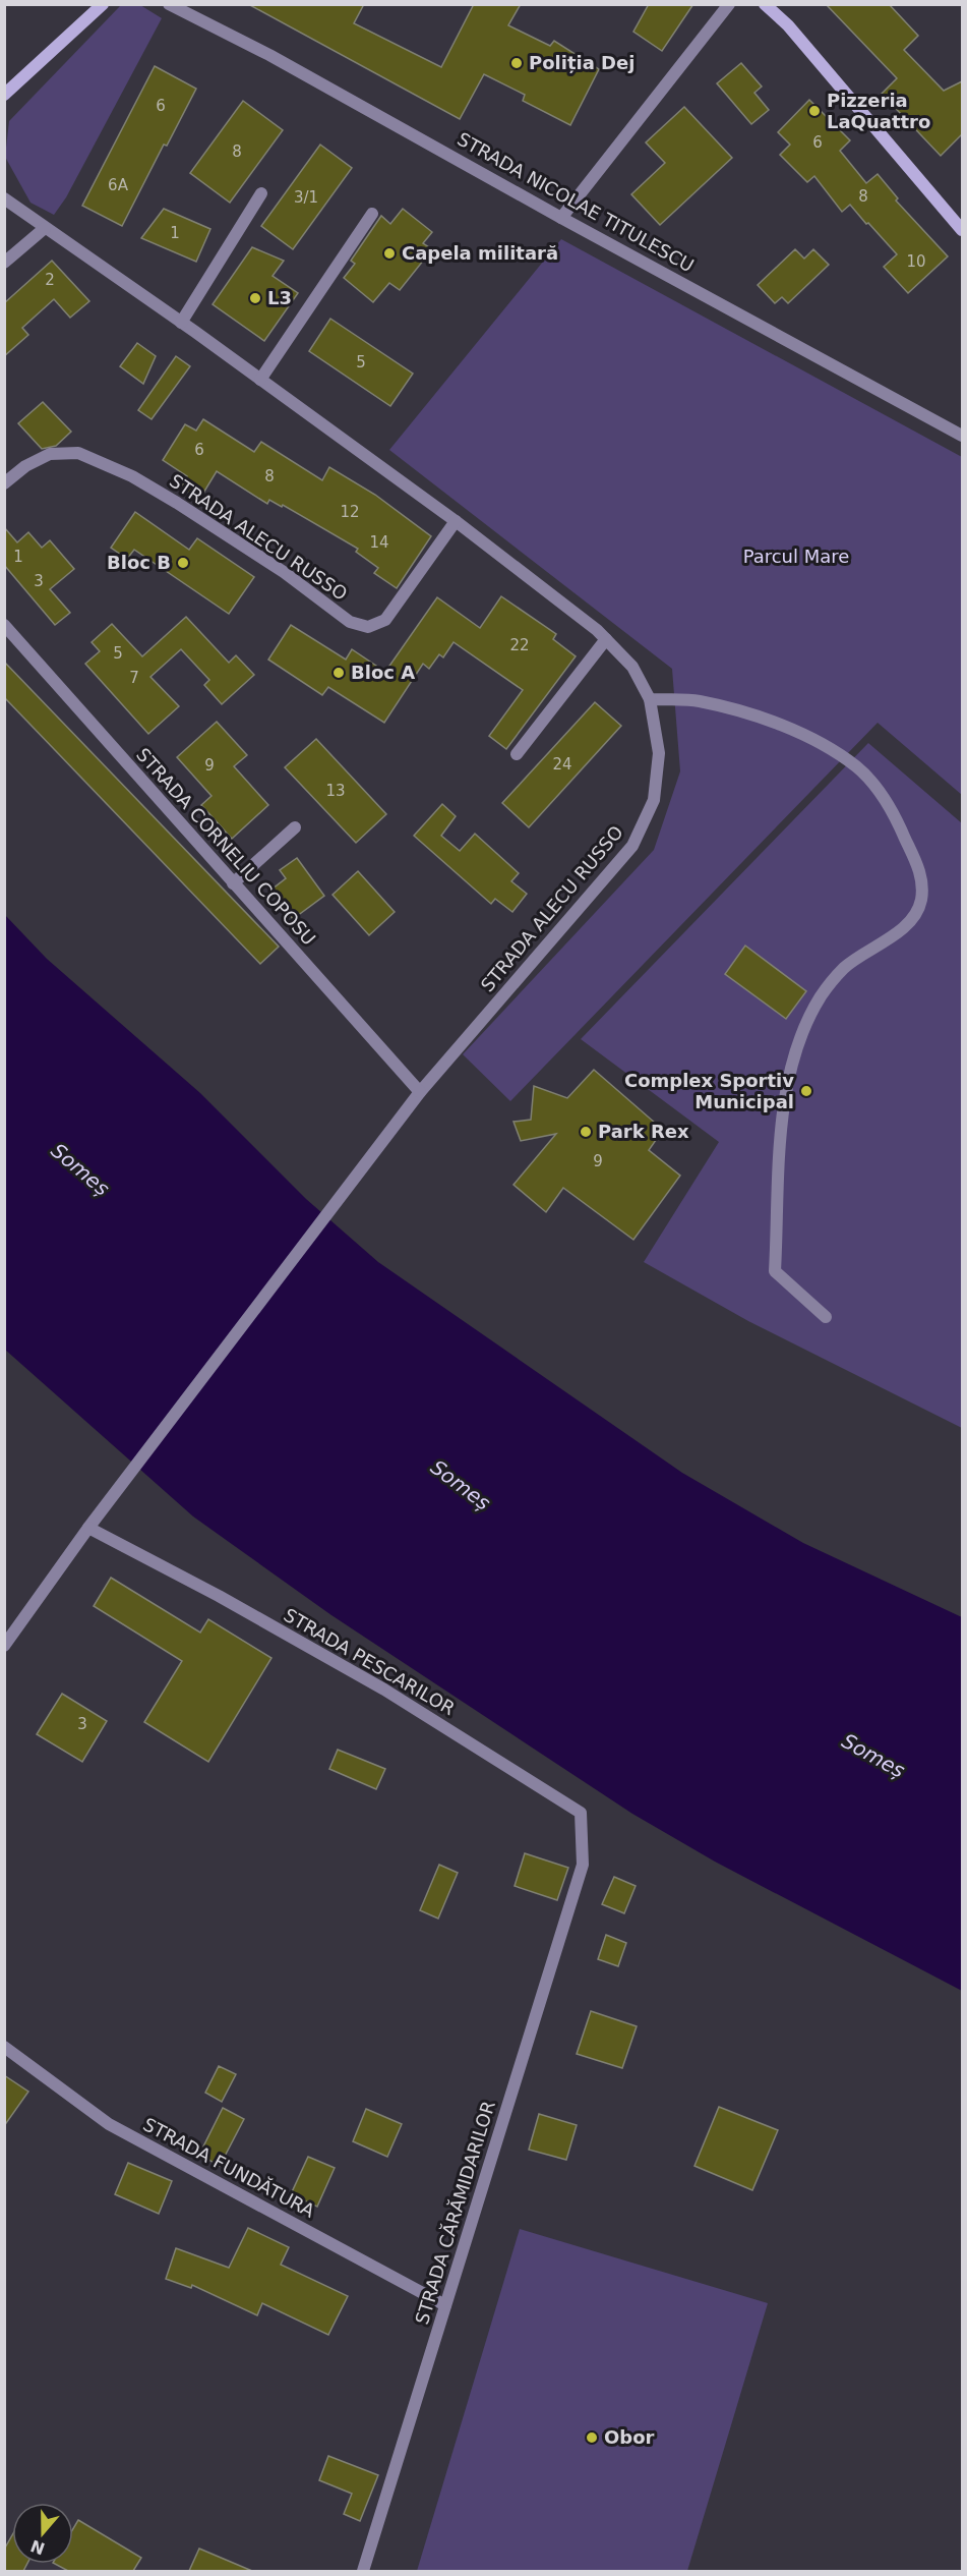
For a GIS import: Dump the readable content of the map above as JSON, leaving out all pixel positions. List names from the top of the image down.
{
  "streets": {
    "street": [
      "STRADA NICOLAE TITULESCU",
      "STRADA ALECU RUSSO",
      "STRADA CORNELIU COPOSU",
      "STRADA PESCARILOR",
      "STRADA FUNDĂTURA",
      "STRADA CĂRĂMIDARILOR"
    ]
  },
  "crossings": [
    ["STRADA ALECU RUSSO", "STRADA CORNELIU COPOSU"],
    ["STRADA ALECU RUSSO", "STRADA PESCARILOR"],
    ["STRADA PESCARILOR", "STRADA CĂRĂMIDARILOR"],
    ["STRADA FUNDĂTURA", "STRADA CĂRĂMIDARILOR"]
  ],
  "water": ["Someș"],
  "parks": ["Parcul Mare"],
  "places": [
    "Poliția Dej",
    "Pizzeria LaQuattro",
    "Capela militară",
    "L3",
    "Bloc B",
    "Bloc A",
    "Complex Sportiv Municipal",
    "Park Rex",
    "Obor"
  ],
  "house_numbers": [
    "6",
    "6",
    "8",
    "6A",
    "8",
    "3/1",
    "1",
    "10",
    "2",
    "5",
    "6",
    "8",
    "12",
    "14",
    "1",
    "3",
    "22",
    "5",
    "7",
    "24",
    "9",
    "13",
    "9",
    "3"
  ],
  "north": "bottom"
}
